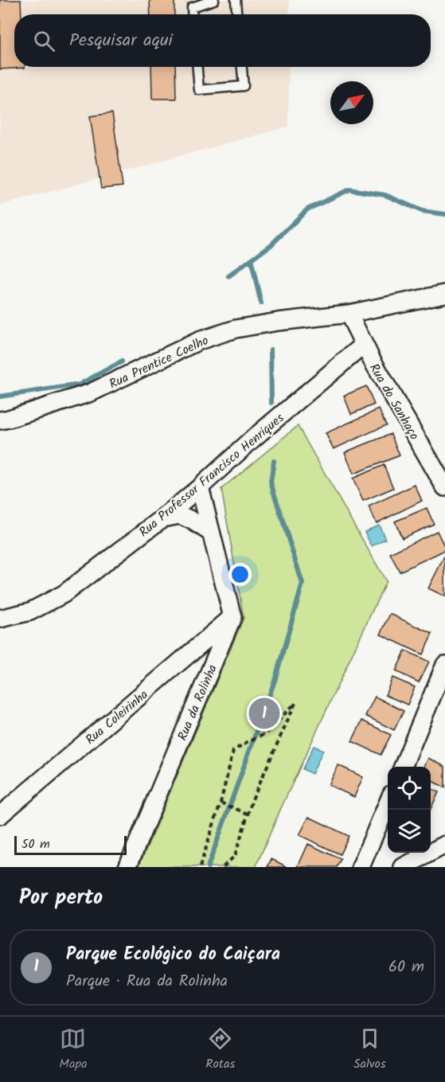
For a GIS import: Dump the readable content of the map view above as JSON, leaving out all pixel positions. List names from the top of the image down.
{
  "streets": {
    "street": [
      "Rua Prentice Coelho",
      "Rua do Sanhaço",
      "Rua Professor Francisco Henriques",
      "Rua da Rolinha",
      "Rua Coleirinha"
    ]
  },
  "crossings": [
    ["Rua Prentice Coelho", "Rua do Sanhaço"],
    ["Rua do Sanhaço", "Rua Professor Francisco Henriques"],
    ["Rua da Rolinha", "Rua Coleirinha"]
  ],
  "scale_bar": "50 m",
  "north": "top right",
  "page": {
    "search": "Pesquisar aqui",
    "pins": "1",
    "scale": "50 m",
    "heading": "Por perto",
    "list": [
      {
        "mark": "1",
        "name": "Parque Ecológico do Caiçara",
        "note": "Parque · Rua da Rolinha",
        "value": "60 m"
      }
    ],
    "nav": ["Mapa", "Rotas", "Salvos"]
  }
}
